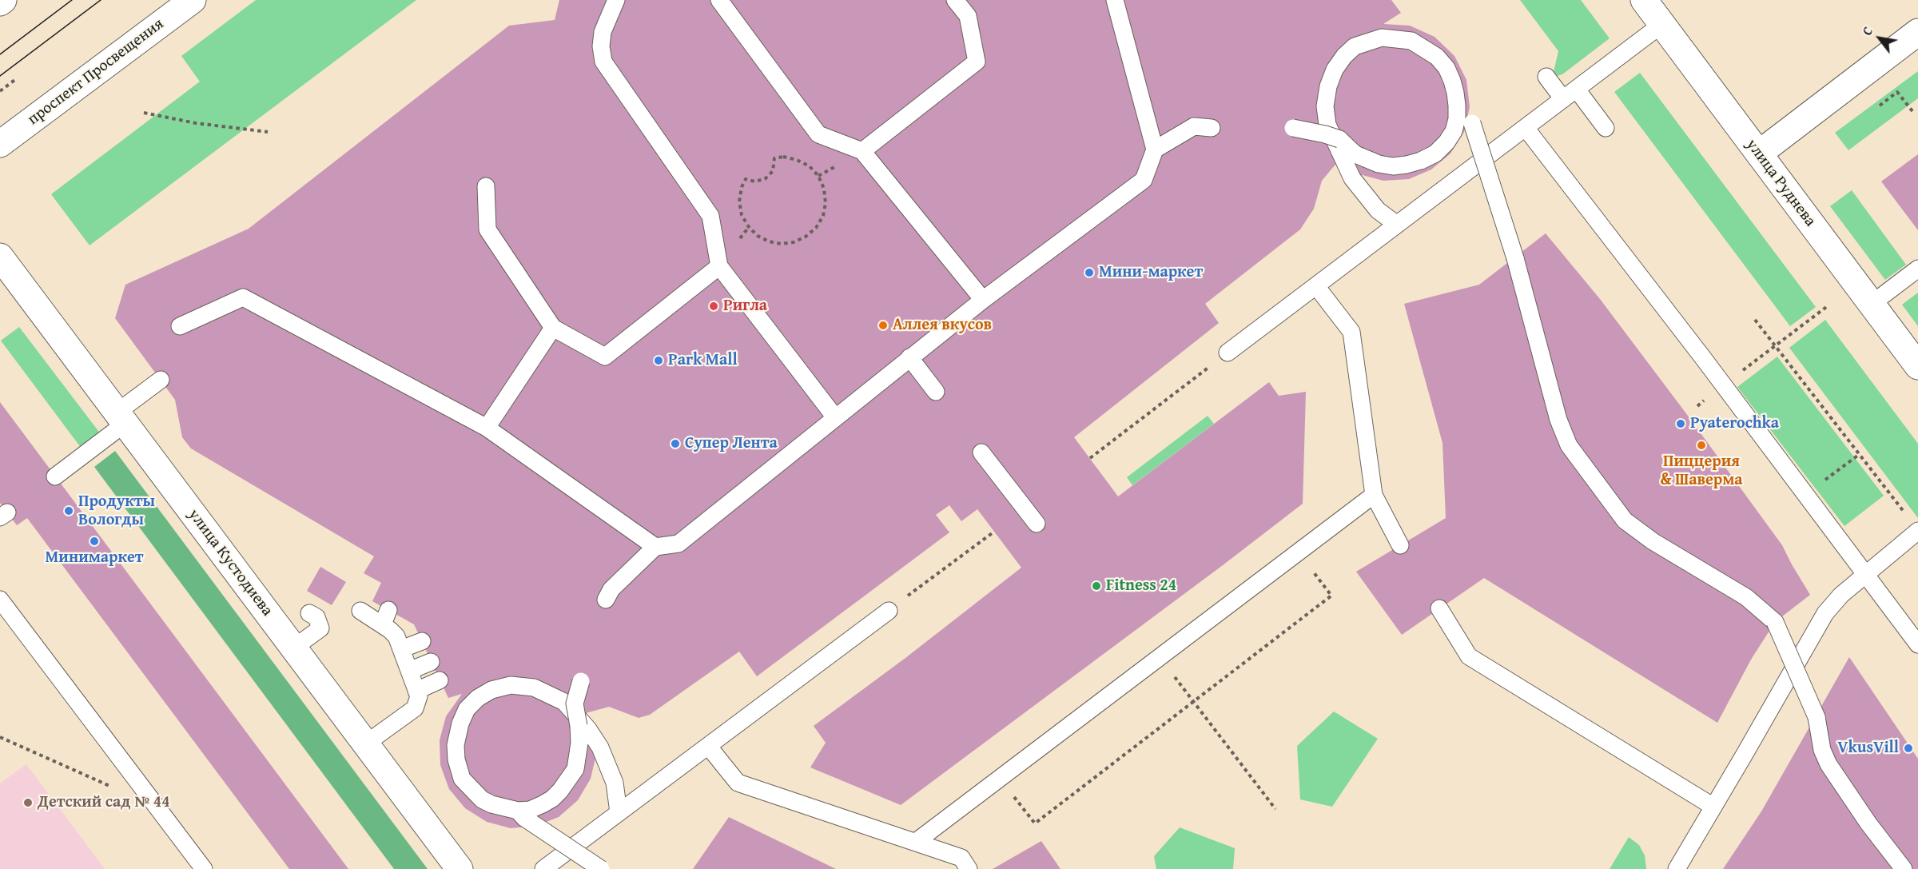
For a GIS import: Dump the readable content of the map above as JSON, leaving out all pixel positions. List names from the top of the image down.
{
  "streets": {
    "street": ["проспект Просвещения", "улица Руднева", "улица Кустодиева"]
  },
  "places": [
    "Мини-маркет",
    "Ригла",
    "Аллея вкусов",
    "Park Mall",
    "Pyaterochka",
    "Супер Лента",
    "Пиццерия & Шаверма",
    "Продукты Вологды",
    "Минимаркет",
    "Fitness 24",
    "VkusVill",
    "Детский сад № 44"
  ],
  "north": "top left"
}
